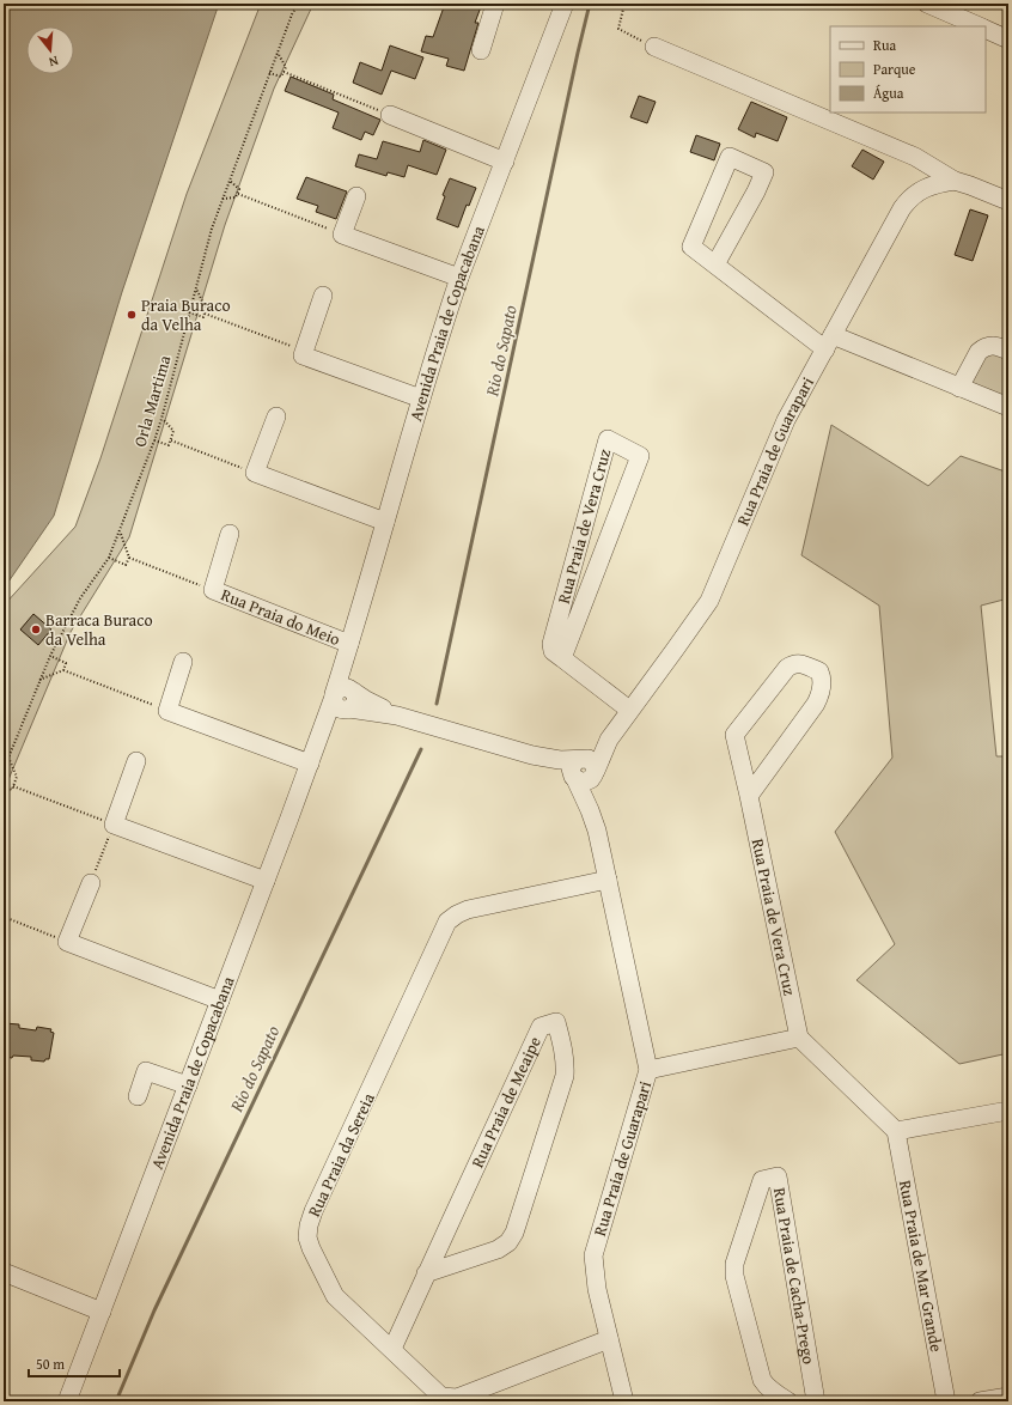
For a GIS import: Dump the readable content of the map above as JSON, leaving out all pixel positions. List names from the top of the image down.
{
  "streets": {
    "street": [
      "Avenida Praia de Copacabana",
      "Rua Praia de Guarapari",
      "Rua Praia de Vera Cruz",
      "Rua Praia do Meio",
      "Rua Praia de Meaipe",
      "Rua Praia da Sereia",
      "Rua Praia de Mar Grande",
      "Rua Praia de Cacha-Prego"
    ],
    "path": ["Orla Martima"]
  },
  "crossings": [
    ["Avenida Praia de Copacabana", "Rua Praia do Meio"],
    ["Rua Praia de Guarapari", "Rua Praia de Vera Cruz"],
    ["Rua Praia de Guarapari", "Rua Praia da Sereia"],
    ["Rua Praia de Meaipe", "Rua Praia da Sereia"]
  ],
  "water": ["Rio do Sapato"],
  "places": ["Praia Buraco da Velha", "Barraca Buraco da Velha"],
  "legend": ["Rua", "Parque", "Água"],
  "scale_bar": "50 m",
  "north": "bottom"
}
